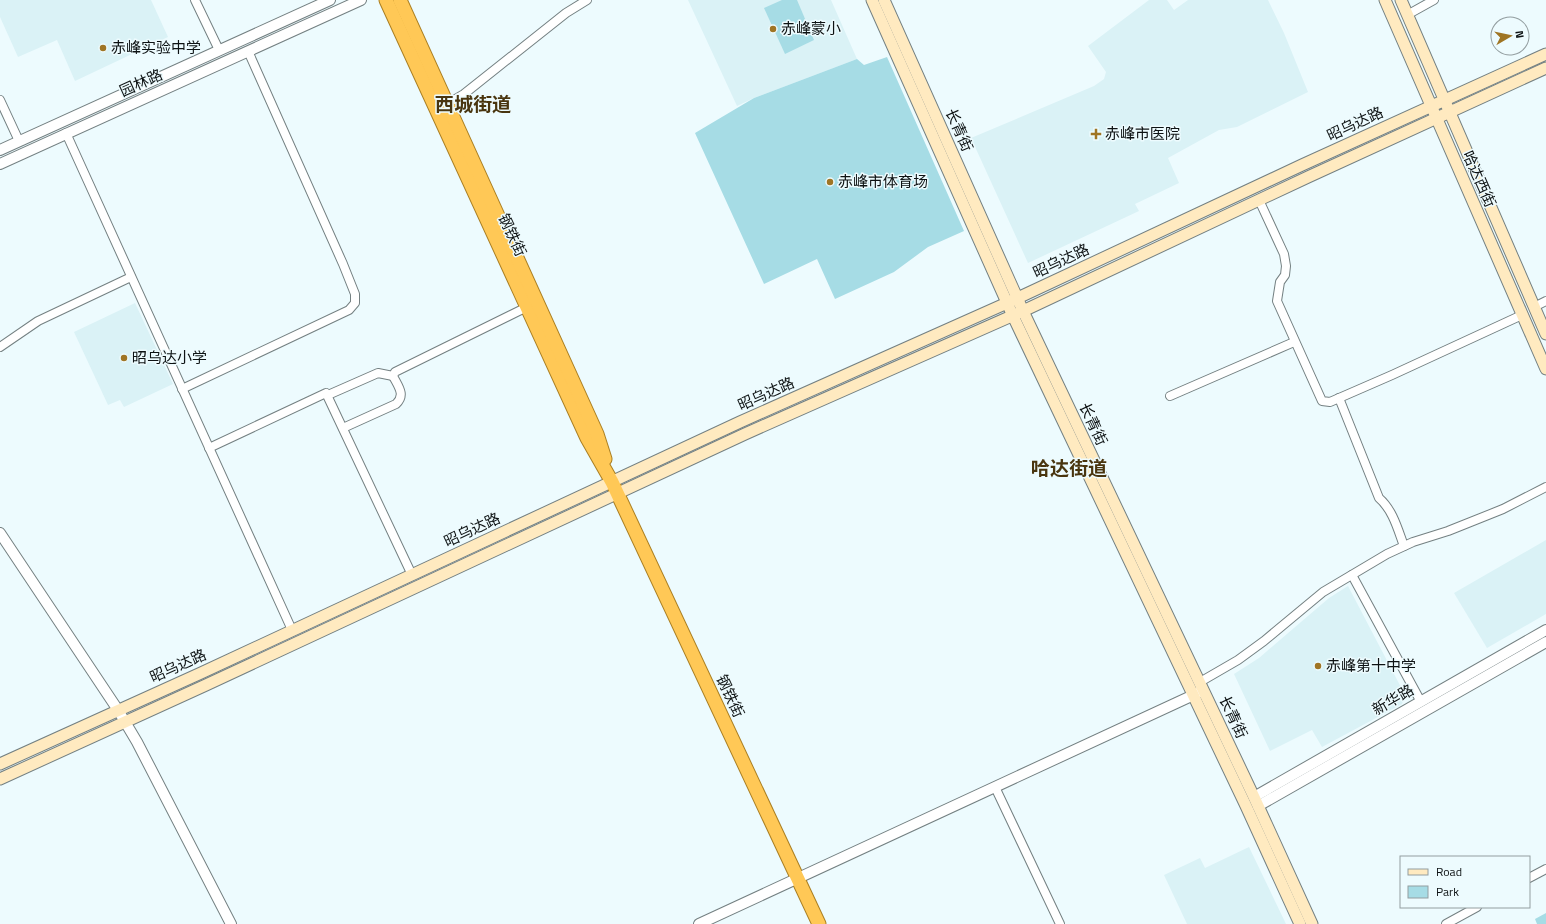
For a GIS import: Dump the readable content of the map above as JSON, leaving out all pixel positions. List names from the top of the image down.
{
  "streets": {
    "highway": ["钢铁街"],
    "main road": ["昭乌达路", "长青街", "哈达西街"],
    "street": ["园林路", "新华路"]
  },
  "crossings": [
    ["昭乌达路", "长青街"],
    ["昭乌达路", "哈达西街"],
    ["昭乌达路", "钢铁街"],
    ["长青街", "新华路"]
  ],
  "districts": ["西城街道", "哈达街道"],
  "places": {
    "other": [
      "赤峰蒙小",
      "赤峰实验中学",
      "赤峰市体育场",
      "昭乌达小学",
      "赤峰第十中学"
    ],
    "health": ["赤峰市医院"]
  },
  "legend": ["Road", "Park"],
  "north": "right"
}
